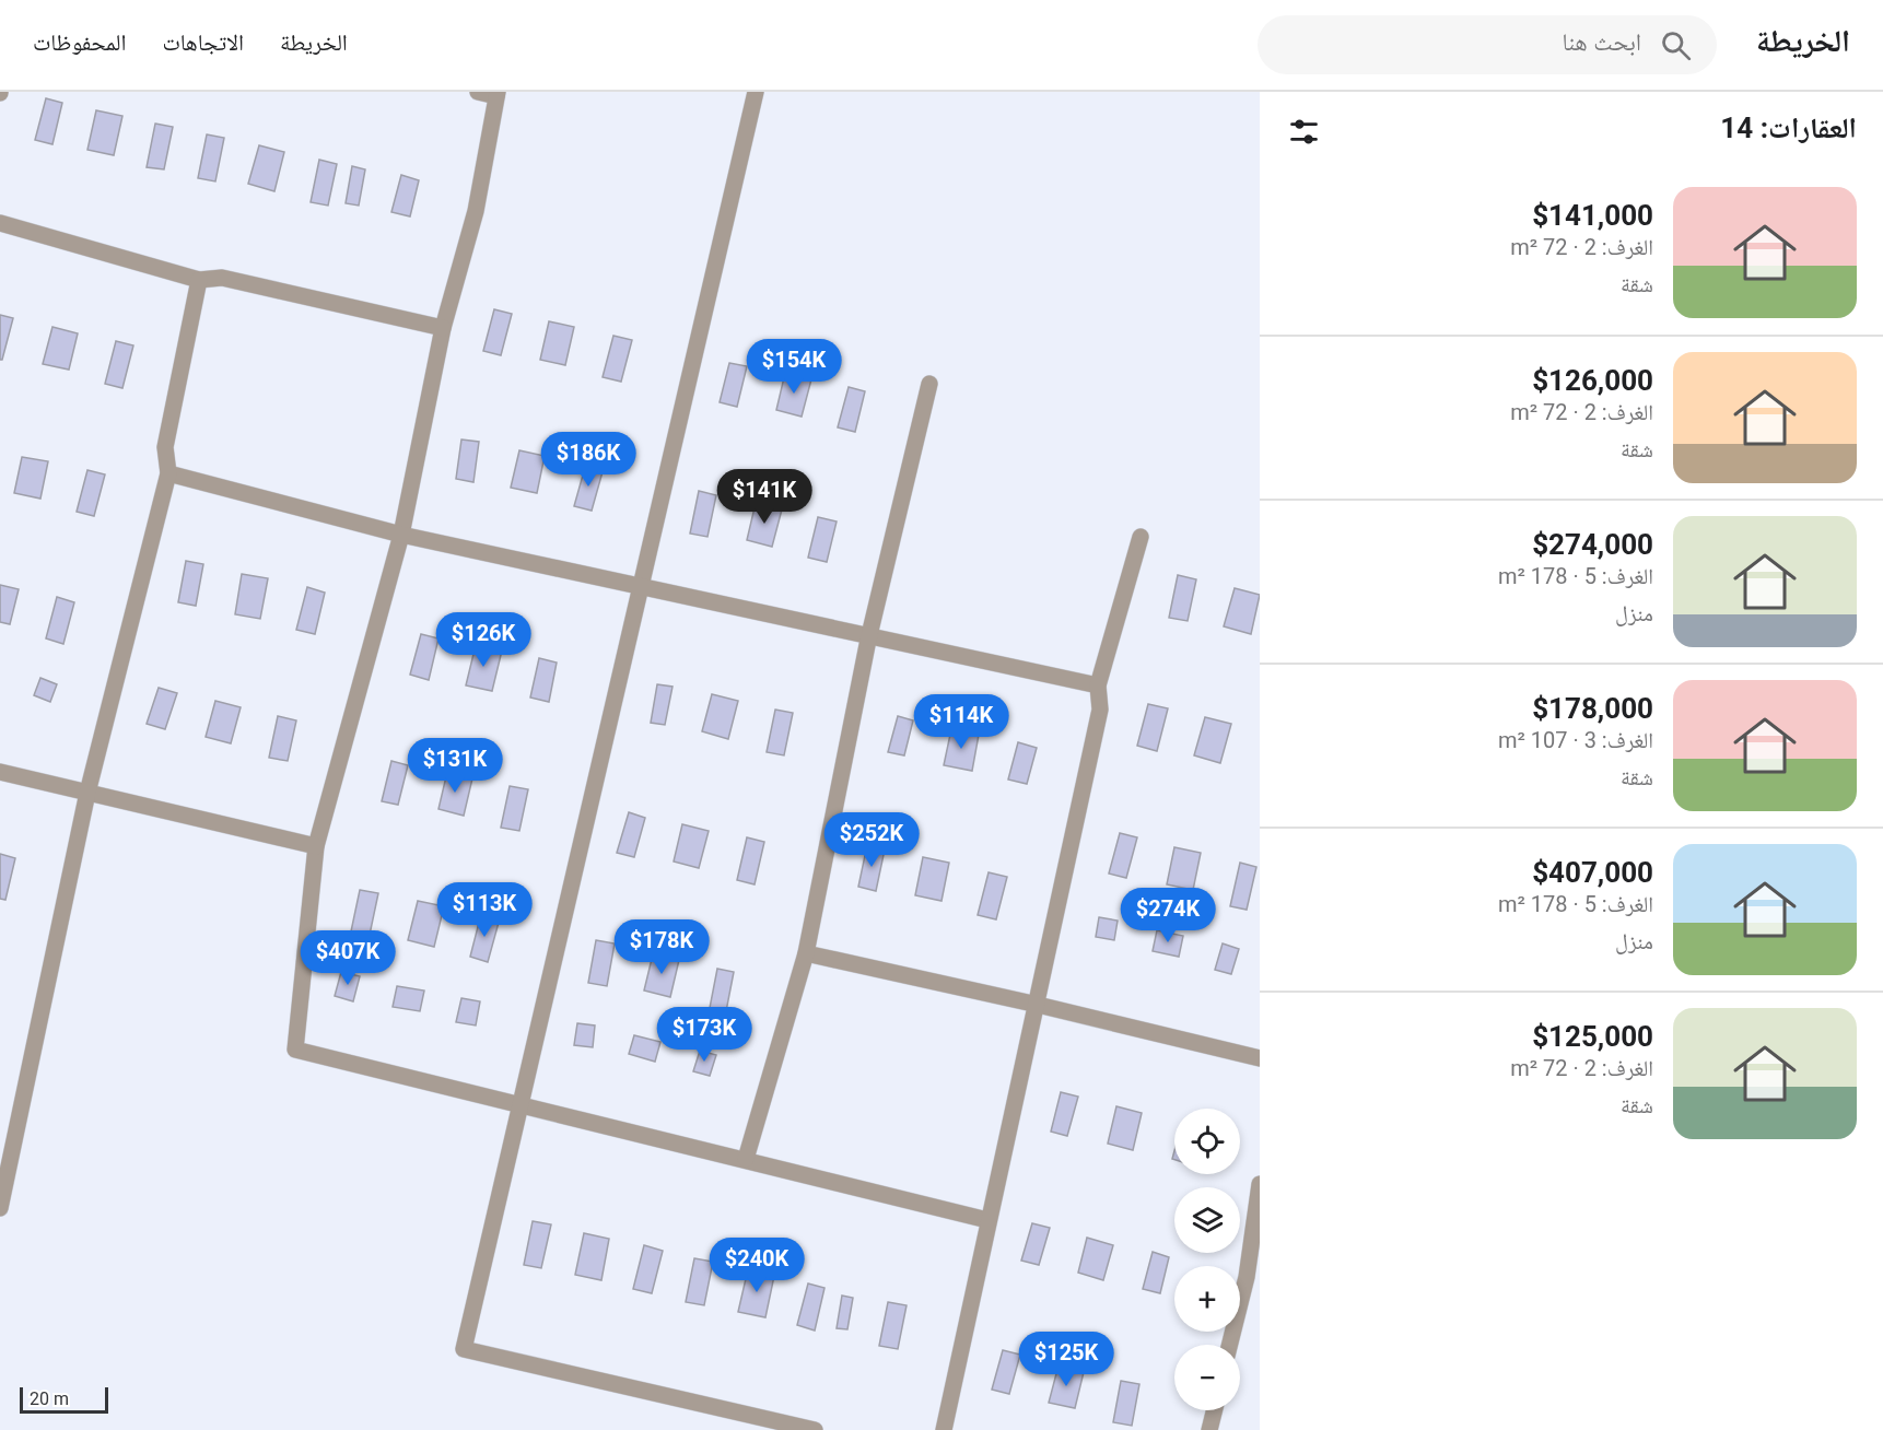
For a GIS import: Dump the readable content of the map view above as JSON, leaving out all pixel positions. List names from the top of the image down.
{
  "scale_bar": "20 m",
  "page": {
    "header": "الخريطة",
    "search": "ابحث هنا",
    "nav": ["الخريطة", "الاتجاهات", "المحفوظات"],
    "heading": "العقارات: 14",
    "list": [
      {
        "name": "$141,000",
        "note": "الغرف: 2 · 72 m² · شقة"
      },
      {
        "name": "$126,000",
        "note": "الغرف: 2 · 72 m² · شقة"
      },
      {
        "name": "$274,000",
        "note": "الغرف: 5 · 178 m² · منزل"
      },
      {
        "name": "$178,000",
        "note": "الغرف: 3 · 107 m² · شقة"
      },
      {
        "name": "$407,000",
        "note": "الغرف: 5 · 178 m² · منزل"
      },
      {
        "name": "$125,000",
        "note": "الغرف: 2 · 72 m² · شقة"
      }
    ],
    "price": [
      "$154K",
      "$186K",
      "$141K",
      "$126K",
      "$114K",
      "$131K",
      "$252K",
      "$113K",
      "$274K",
      "$178K",
      "$407K",
      "$173K",
      "$240K",
      "$125K"
    ],
    "map_buttons": ["+", "−"],
    "scale": "20 m"
  }
}
